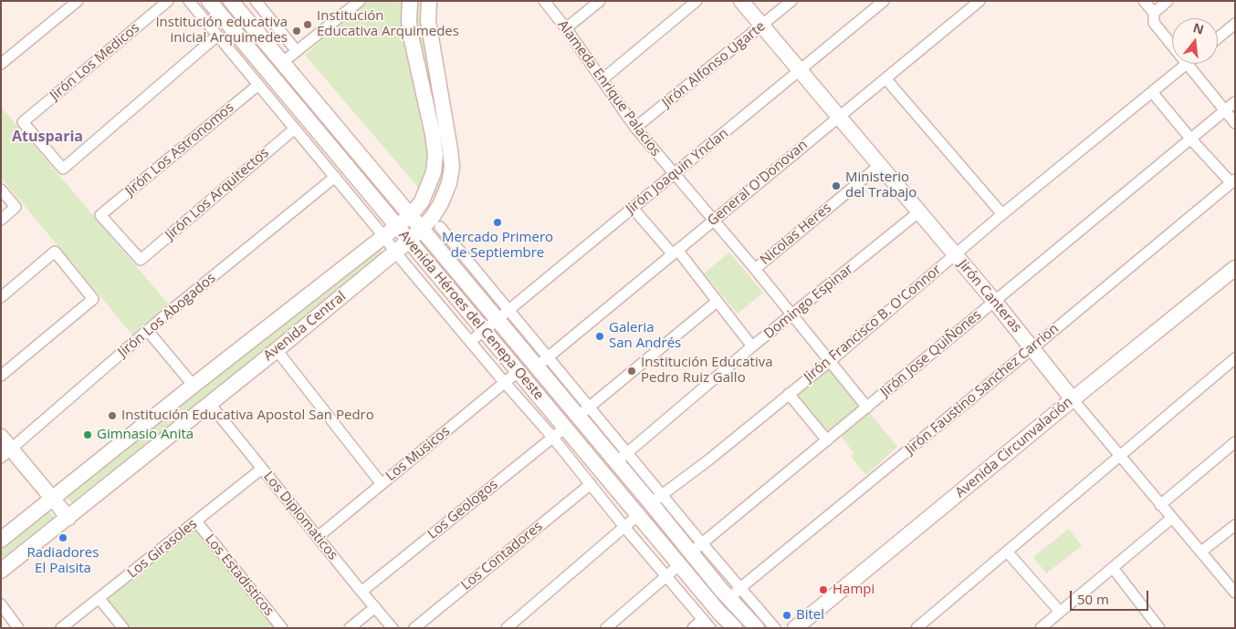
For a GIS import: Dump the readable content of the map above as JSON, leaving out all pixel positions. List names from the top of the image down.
{
  "streets": {
    "main road": [
      "Jirón Canteras",
      "Avenida Héroes del Cenepa Oeste",
      "Avenida Central",
      "Avenida Circunvalación"
    ],
    "street": [
      "Jirón Los Medicos",
      "Jirón Alfonso Ugarte",
      "Alameda Enrique Palacios",
      "Jirón Los Astronomos",
      "Jirón Joaquin Ynclan",
      "General O'Donovan",
      "Jirón Los Arquitectos",
      "Nicolas Heres",
      "Domingo Espinar",
      "Jirón Los Abogados",
      "Jirón Francisco B. O'Connor",
      "Jirón Jose QuiÑones",
      "Jirón Faustino Sanchez Carrion",
      "Los Musicos",
      "Los Geologos",
      "Los Diplomaticos",
      "Los Girasoles",
      "Los Contadores",
      "Los Estadisticos"
    ]
  },
  "crossings": [
    ["Jirón Alfonso Ugarte", "Alameda Enrique Palacios"],
    ["Jirón Alfonso Ugarte", "Jirón Canteras"],
    ["Alameda Enrique Palacios", "Jirón Joaquin Ynclan"],
    ["Alameda Enrique Palacios", "General O'Donovan"],
    ["Alameda Enrique Palacios", "Nicolas Heres"],
    ["Alameda Enrique Palacios", "Domingo Espinar"],
    ["Alameda Enrique Palacios", "Jirón Francisco B. O'Connor"],
    ["Alameda Enrique Palacios", "Jirón Jose QuiÑones"],
    ["Jirón Los Astronomos", "Jirón Los Arquitectos"],
    ["Jirón Joaquin Ynclan", "Jirón Canteras"],
    ["Jirón Joaquin Ynclan", "Avenida Héroes del Cenepa Oeste"],
    ["General O'Donovan", "Jirón Canteras"],
    ["General O'Donovan", "Avenida Héroes del Cenepa Oeste"],
    ["Nicolas Heres", "Jirón Canteras"],
    ["Jirón Canteras", "Domingo Espinar"],
    ["Jirón Canteras", "Jirón Francisco B. O'Connor"],
    ["Jirón Canteras", "Jirón Jose QuiÑones"],
    ["Jirón Canteras", "Jirón Faustino Sanchez Carrion"],
    ["Jirón Canteras", "Avenida Circunvalación"],
    ["Domingo Espinar", "Avenida Héroes del Cenepa Oeste"],
    ["Avenida Héroes del Cenepa Oeste", "Jirón Francisco B. O'Connor"],
    ["Avenida Héroes del Cenepa Oeste", "Avenida Central"],
    ["Avenida Héroes del Cenepa Oeste", "Jirón Jose QuiÑones"],
    ["Avenida Héroes del Cenepa Oeste", "Jirón Faustino Sanchez Carrion"],
    ["Avenida Héroes del Cenepa Oeste", "Los Musicos"],
    ["Avenida Héroes del Cenepa Oeste", "Los Geologos"],
    ["Avenida Central", "Los Diplomaticos"],
    ["Los Musicos", "Los Diplomaticos"],
    ["Los Geologos", "Los Diplomaticos"],
    ["Los Diplomaticos", "Los Girasoles"],
    ["Los Girasoles", "Los Estadisticos"]
  ],
  "districts": ["Atusparia"],
  "places": [
    "Institución Educativa Arquimedes",
    "Institución educativa inicial Arquimedes",
    "Ministerio del Trabajo",
    "Mercado Primero de Septiembre",
    "Galeria San Andrés",
    "Institución Educativa Pedro Ruiz Gallo",
    "Institución Educativa Apostol San Pedro",
    "Gimnasio Anita",
    "Radiadores El Paisita",
    "Hampi",
    "Bitel"
  ],
  "scale_bar": "50 m",
  "north": "top"
}
